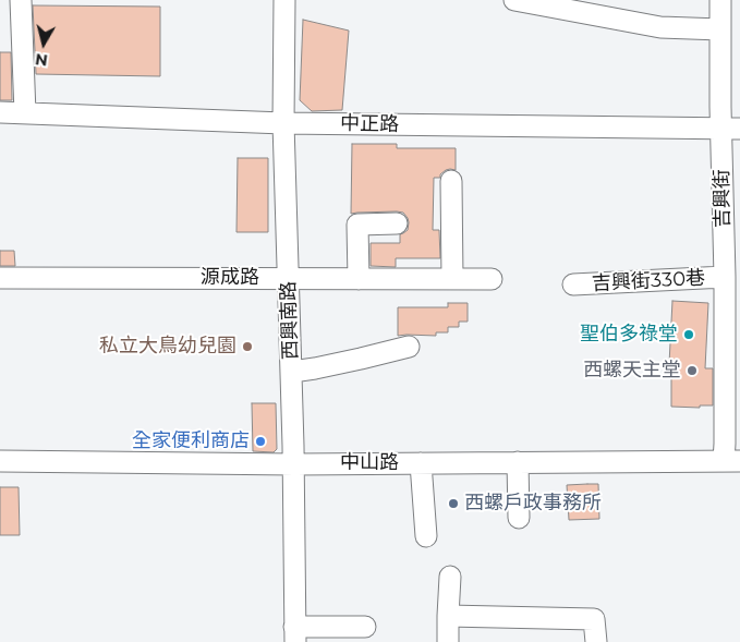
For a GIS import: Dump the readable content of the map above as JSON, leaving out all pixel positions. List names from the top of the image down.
{
  "streets": {
    "street": [
      "中正路",
      "吉興街",
      "源成路",
      "吉興街330巷",
      "西興南路",
      "中山路"
    ]
  },
  "crossings": [
    ["中正路", "吉興街"],
    ["中正路", "西興南路"],
    ["吉興街", "吉興街330巷"],
    ["吉興街", "中山路"],
    ["源成路", "西興南路"],
    ["西興南路", "中山路"]
  ],
  "places": [
    "聖伯多祿堂",
    "私立大鳥幼兒園",
    "西螺天主堂",
    "全家便利商店",
    "西螺戶政事務所"
  ],
  "north": "bottom"
}
